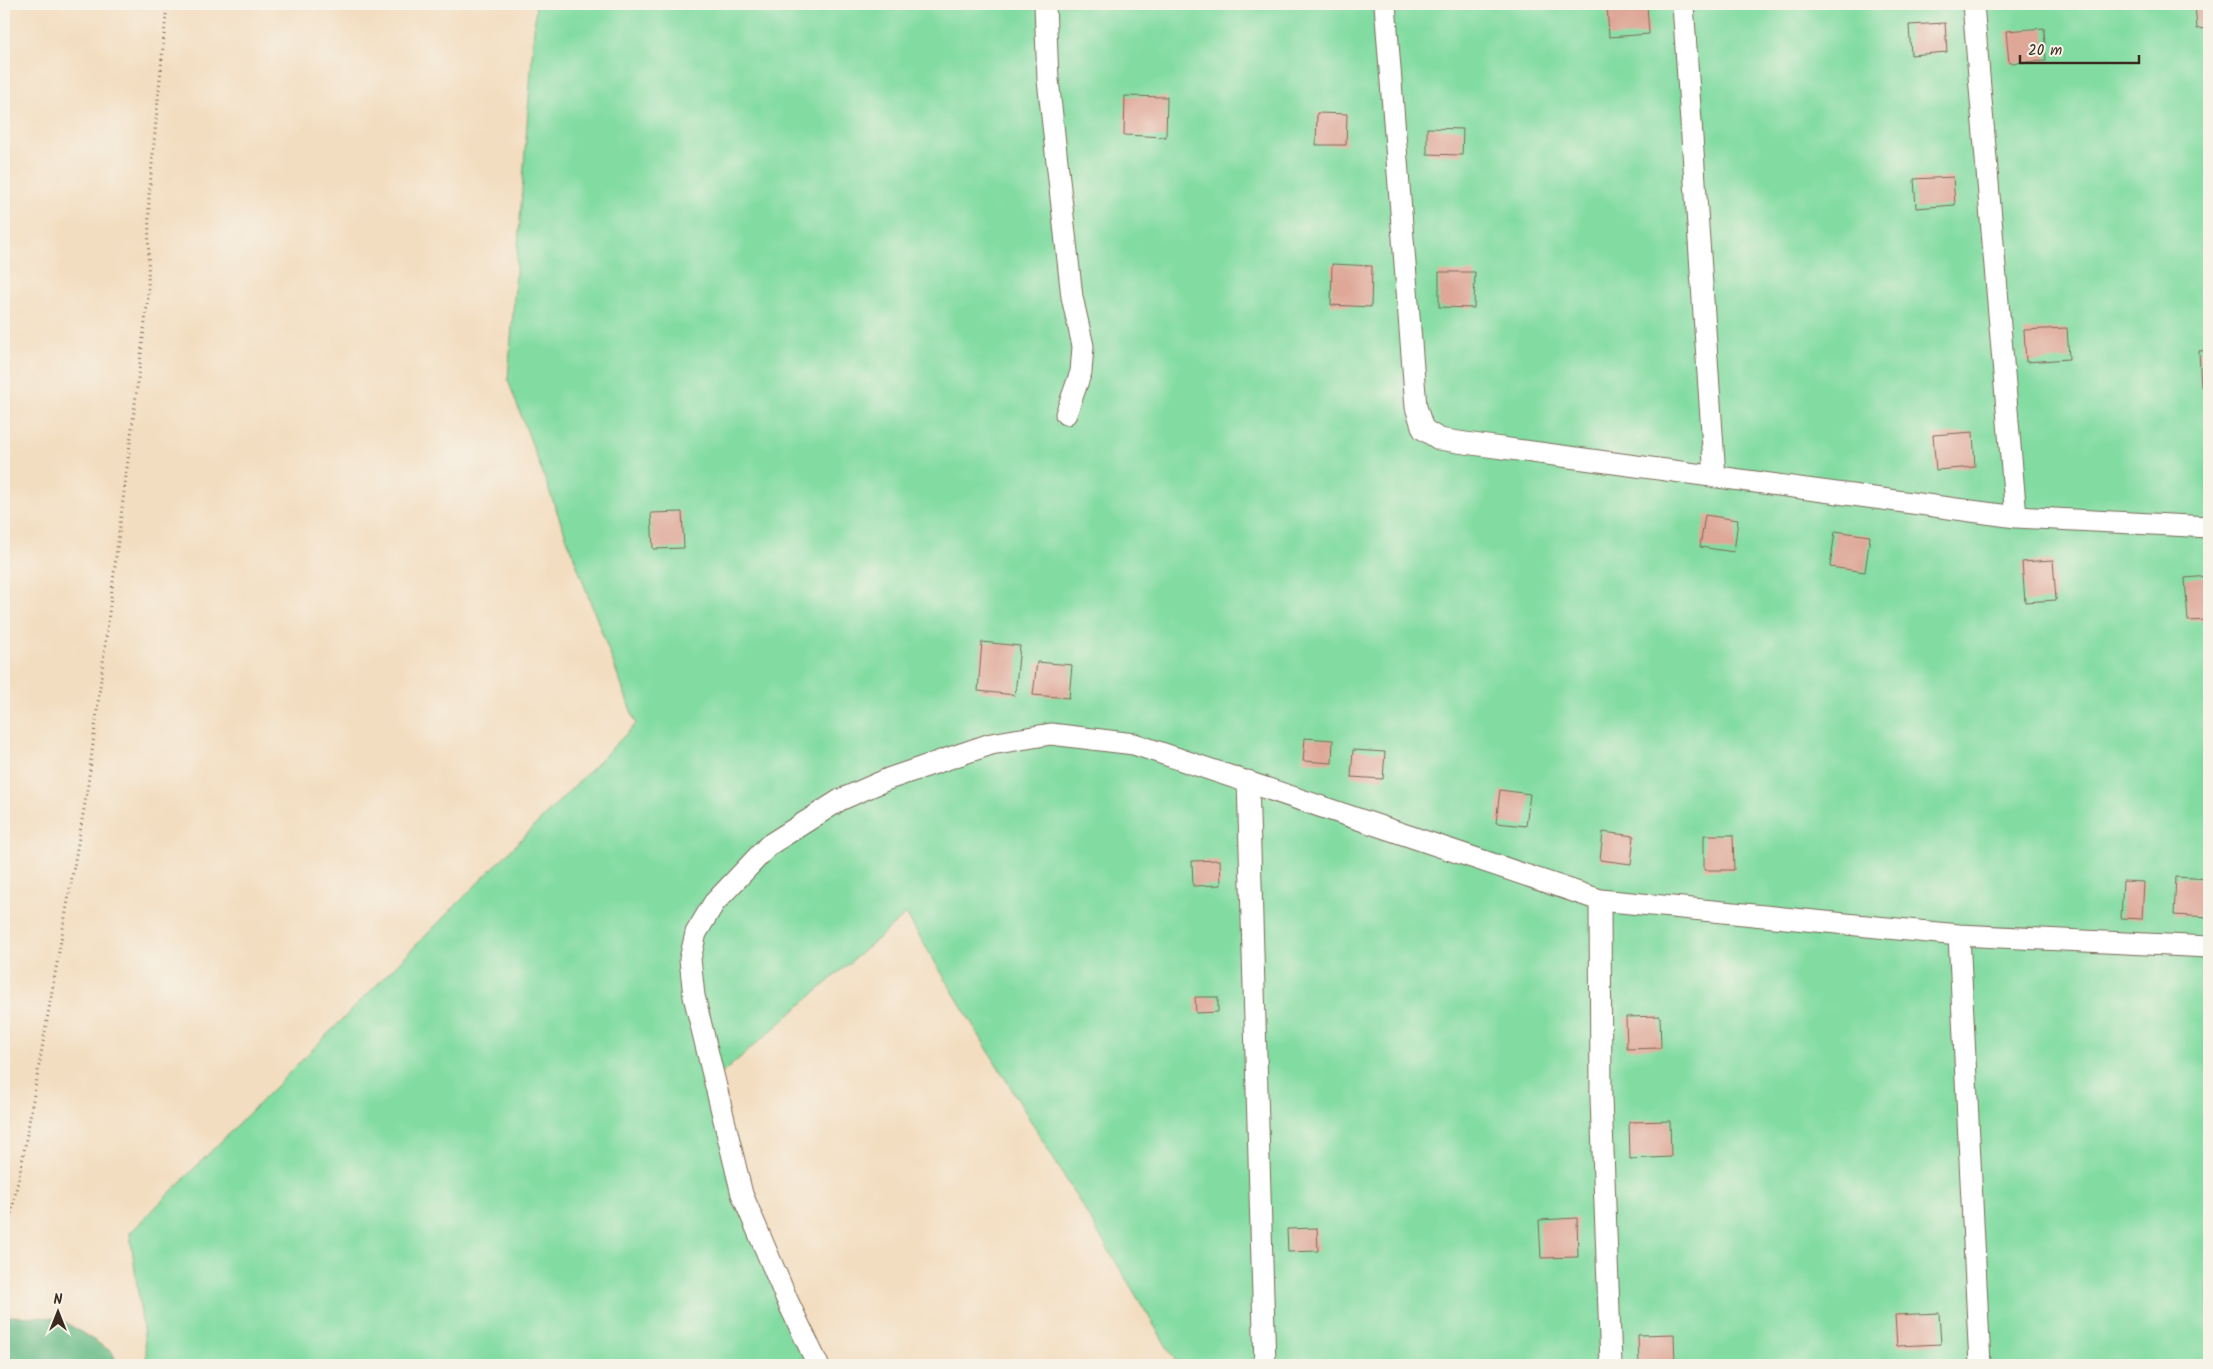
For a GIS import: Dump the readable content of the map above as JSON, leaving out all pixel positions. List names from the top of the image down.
{
  "scale_bar": "20 m",
  "north": "top"
}
